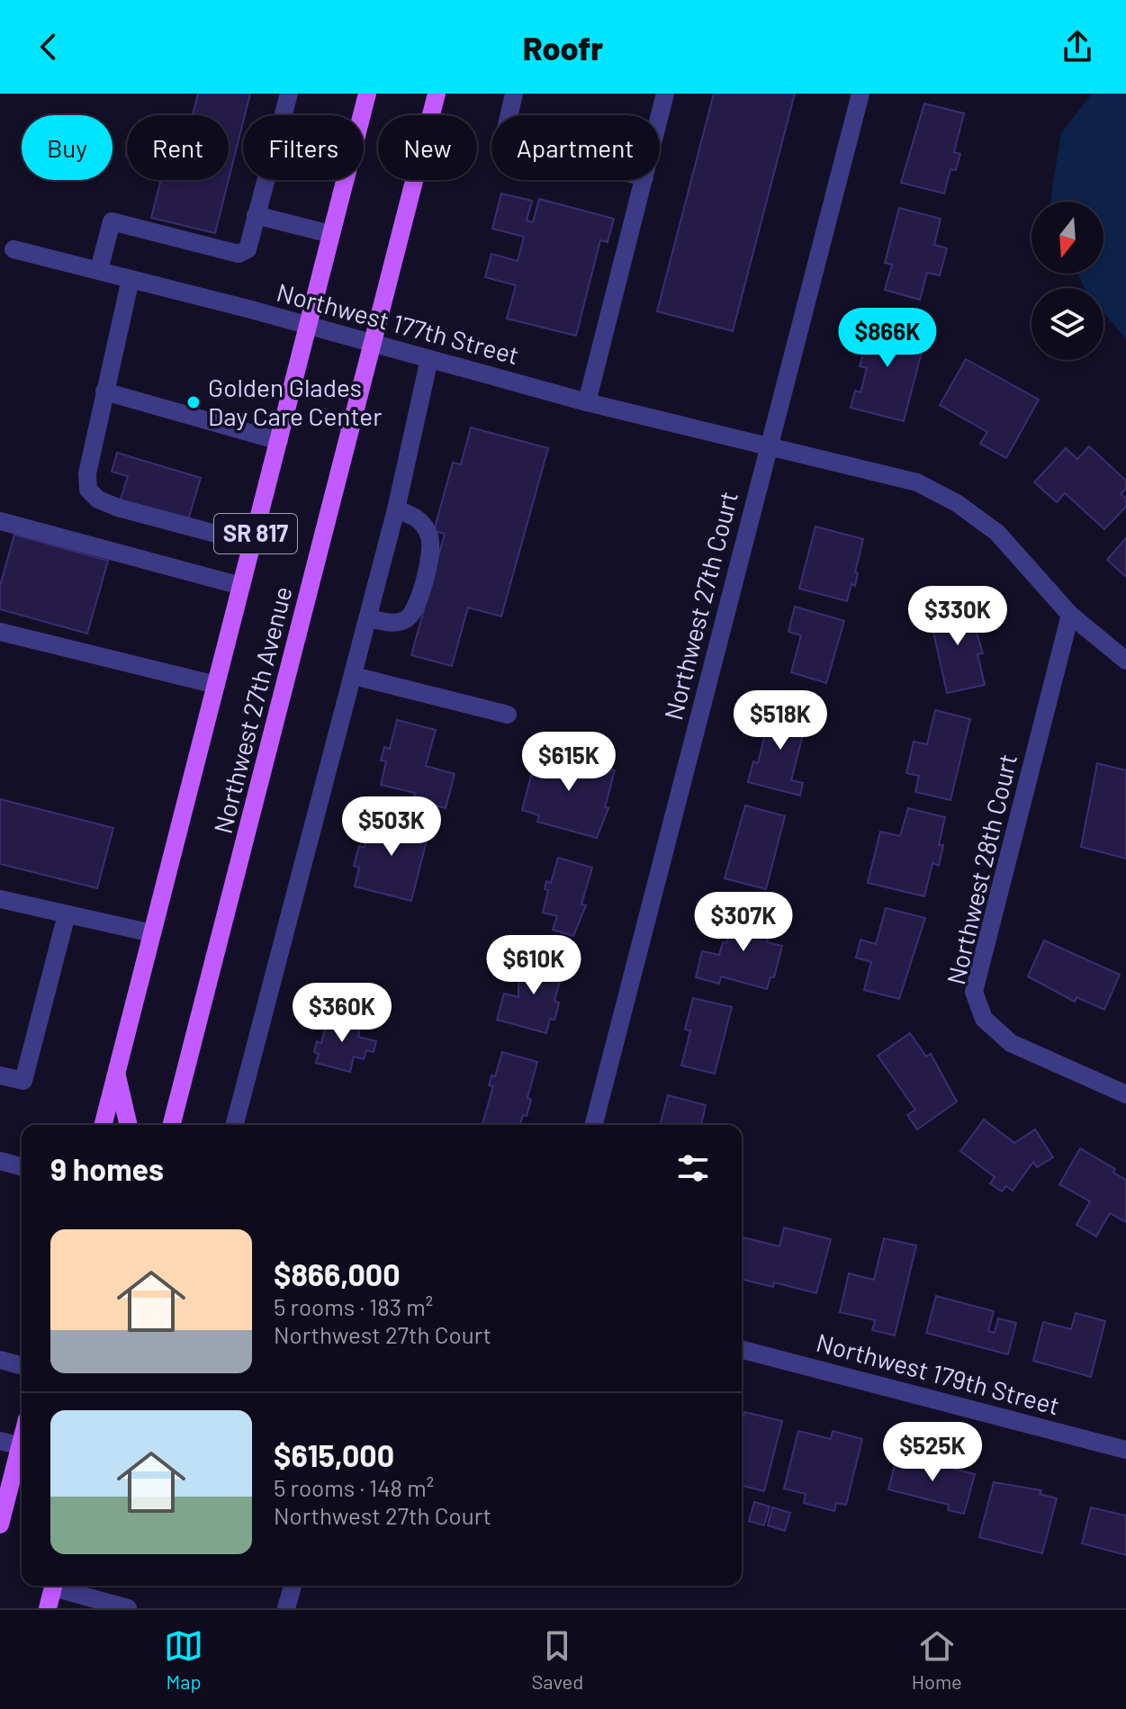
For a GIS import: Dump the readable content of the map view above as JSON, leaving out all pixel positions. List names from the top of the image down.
{
  "streets": {
    "main road": ["SR 817", "Northwest 27th Avenue"],
    "street": [
      "Northwest 177th Street",
      "Northwest 27th Court",
      "Northwest 28th Court",
      "Northwest 179th Street"
    ]
  },
  "crossings": [
    ["Northwest 177th Street", "Northwest 27th Court"],
    ["Northwest 177th Street", "Northwest 27th Avenue"],
    ["Northwest 177th Street", "Northwest 28th Court"]
  ],
  "places": ["Golden Glades Day Care Center"],
  "north": "bottom",
  "page": {
    "header": "Roofr",
    "chip": [
      "Buy",
      "Rent",
      "Filters",
      "New",
      "Apartment"
    ],
    "price": [
      "$866K",
      "$330K",
      "$518K",
      "$615K",
      "$503K",
      "$307K",
      "$610K",
      "$360K",
      "$525K"
    ],
    "heading": "9 homes",
    "list": [
      {
        "name": "$866,000",
        "note": "5 rooms · 183 m² · Northwest 27th Court"
      },
      {
        "name": "$615,000",
        "note": "5 rooms · 148 m² · Northwest 27th Court"
      }
    ],
    "tabs": ["Map", "Saved", "Home"]
  }
}
